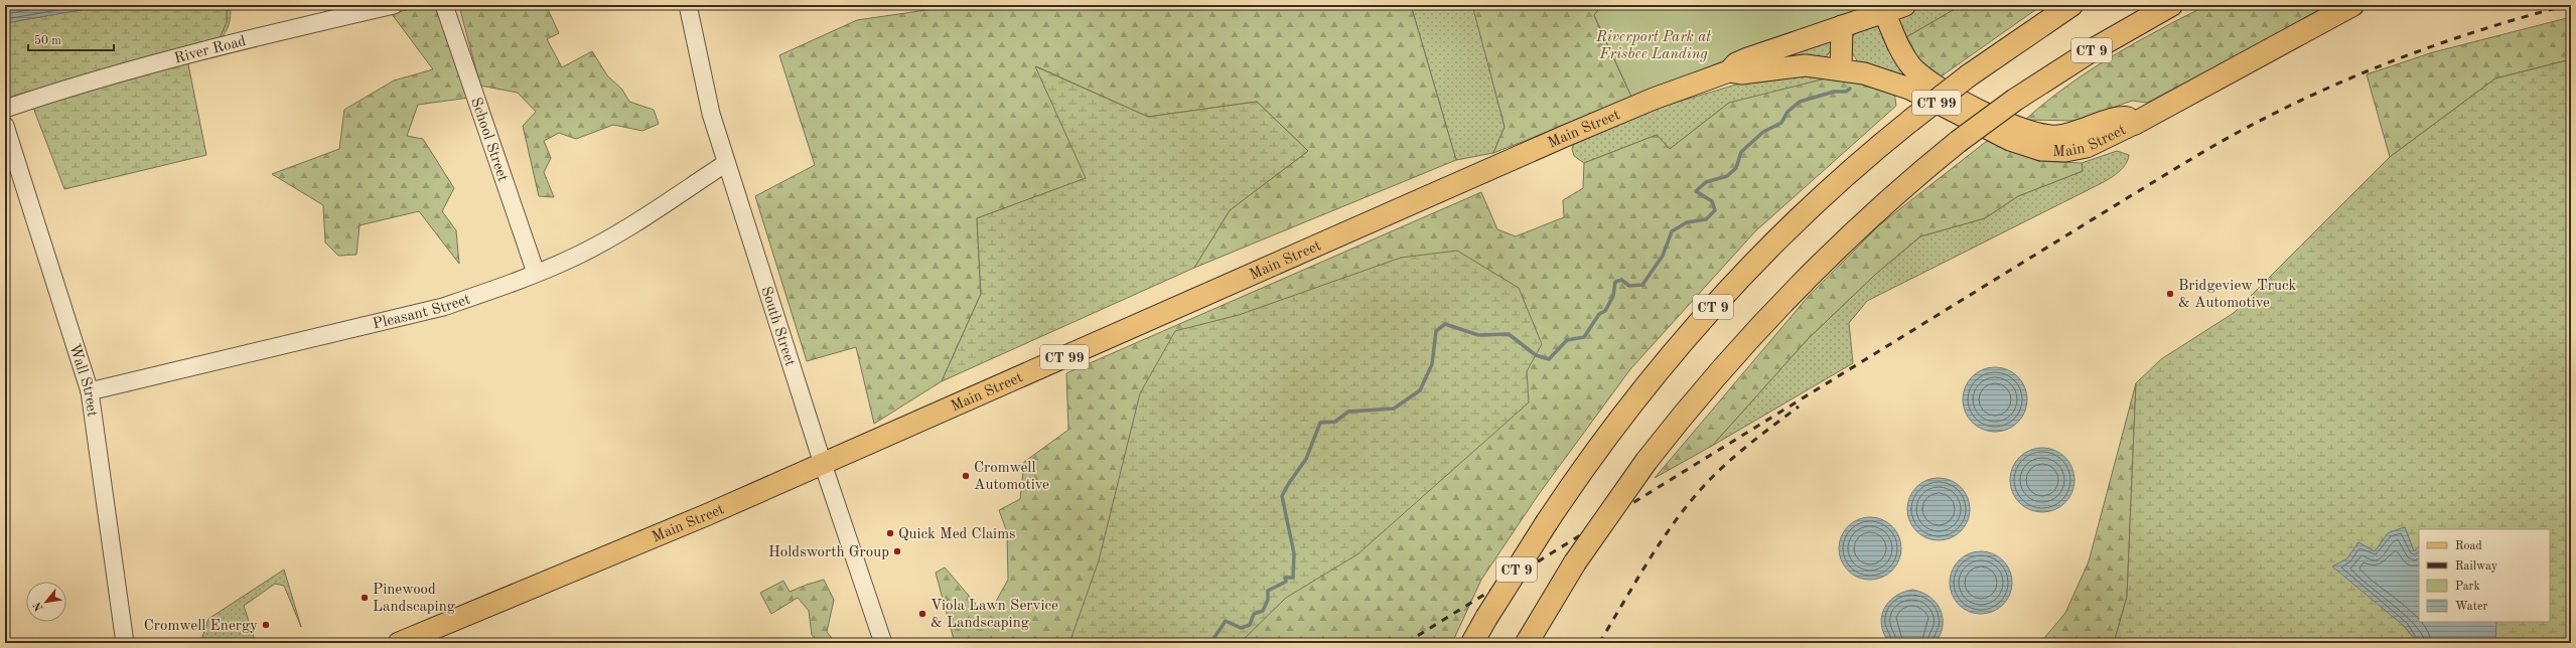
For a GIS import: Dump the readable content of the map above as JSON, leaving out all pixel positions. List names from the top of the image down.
{
  "streets": {
    "highway": ["CT 9"],
    "main road": ["CT 99", "Main Street"],
    "street": [
      "River Road",
      "School Street",
      "Pleasant Street",
      "South Street",
      "Wall Street"
    ]
  },
  "crossings": [
    ["Main Street", "South Street"],
    ["School Street", "Pleasant Street"],
    ["Pleasant Street", "South Street"],
    ["Pleasant Street", "Wall Street"]
  ],
  "parks": ["Riverport Park at Frisbee Landing"],
  "places": [
    "Bridgeview Truck & Automotive",
    "Cromwell Automotive",
    "Quick Med Claims",
    "Holdsworth Group",
    "Pinewood Landscaping",
    "Viola Lawn Service & Landscaping",
    "Cromwell Energy"
  ],
  "legend": [
    "Road",
    "Railway",
    "Park",
    "Water"
  ],
  "scale_bar": "50 m",
  "north": "bottom left"
}
